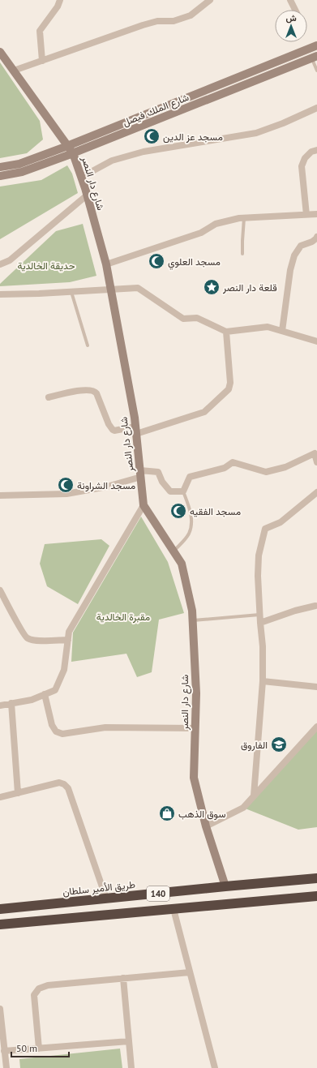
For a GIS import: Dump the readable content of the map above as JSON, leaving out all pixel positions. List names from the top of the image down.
{
  "streets": {
    "highway": ["طريق الأمير سلطان", "140"],
    "street": ["شارع الملك فيصل", "شارع دار النصر"]
  },
  "crossings": [
    ["شارع الملك فيصل", "شارع دار النصر"],
    ["شارع دار النصر", "طريق الأمير سلطان"]
  ],
  "parks": ["حديقة الخالدية", "مقبرة الخالدية"],
  "places": {
    "mosque": [
      "مسجد عز الدين",
      "مسجد العلوي",
      "مسجد الشراونة",
      "مسجد الفقيه"
    ],
    "place": ["قلعة دار النصر"],
    "school or university": ["الفاروق"],
    "shop": ["سوق الذهب"]
  },
  "scale_bar": "50 m",
  "north": "top"
}
